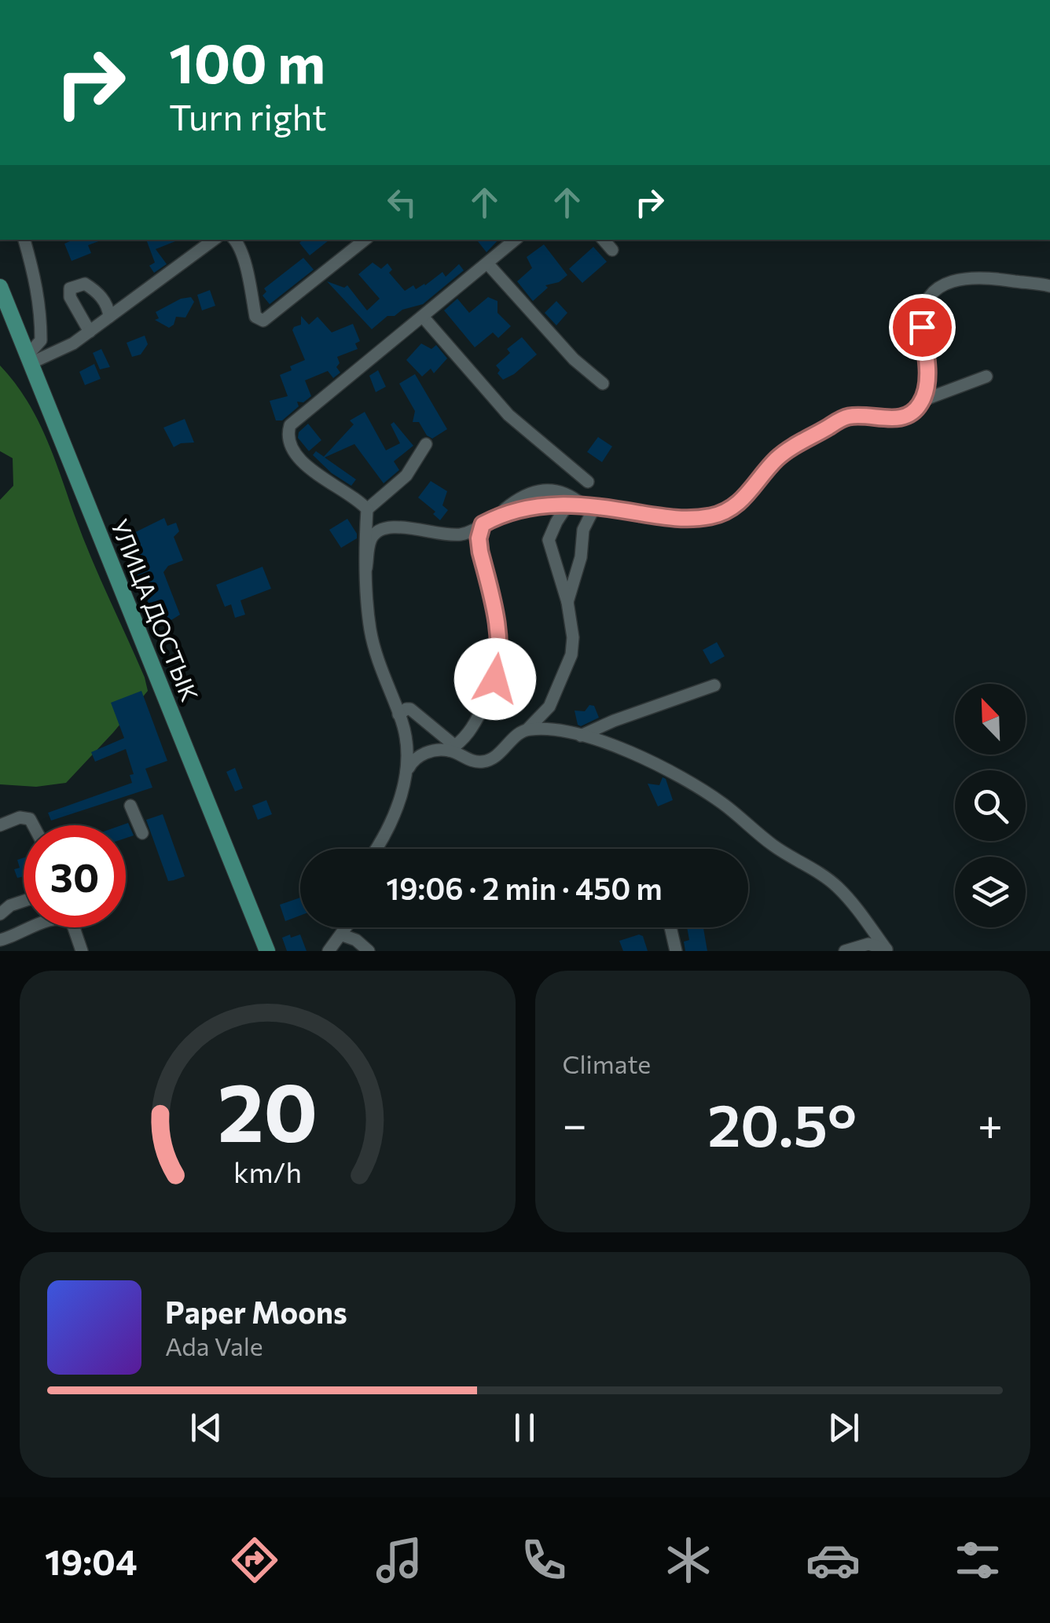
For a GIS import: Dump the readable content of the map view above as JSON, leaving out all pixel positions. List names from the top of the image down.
{
  "streets": {
    "main road": ["УЛИЦА ДОСТЫК"]
  },
  "north": "top left",
  "page": {
    "turn": ["100 m", "Turn right"],
    "limit": "30",
    "trip": "19:06 · 2 min · 450 m",
    "tile": "Climate",
    "heat": ["−", "20.5°", "+"],
    "song": ["Paper Moons", "Ada Vale"],
    "tabs": "19:04",
    "gauge": ["20", "km/h"]
  }
}
